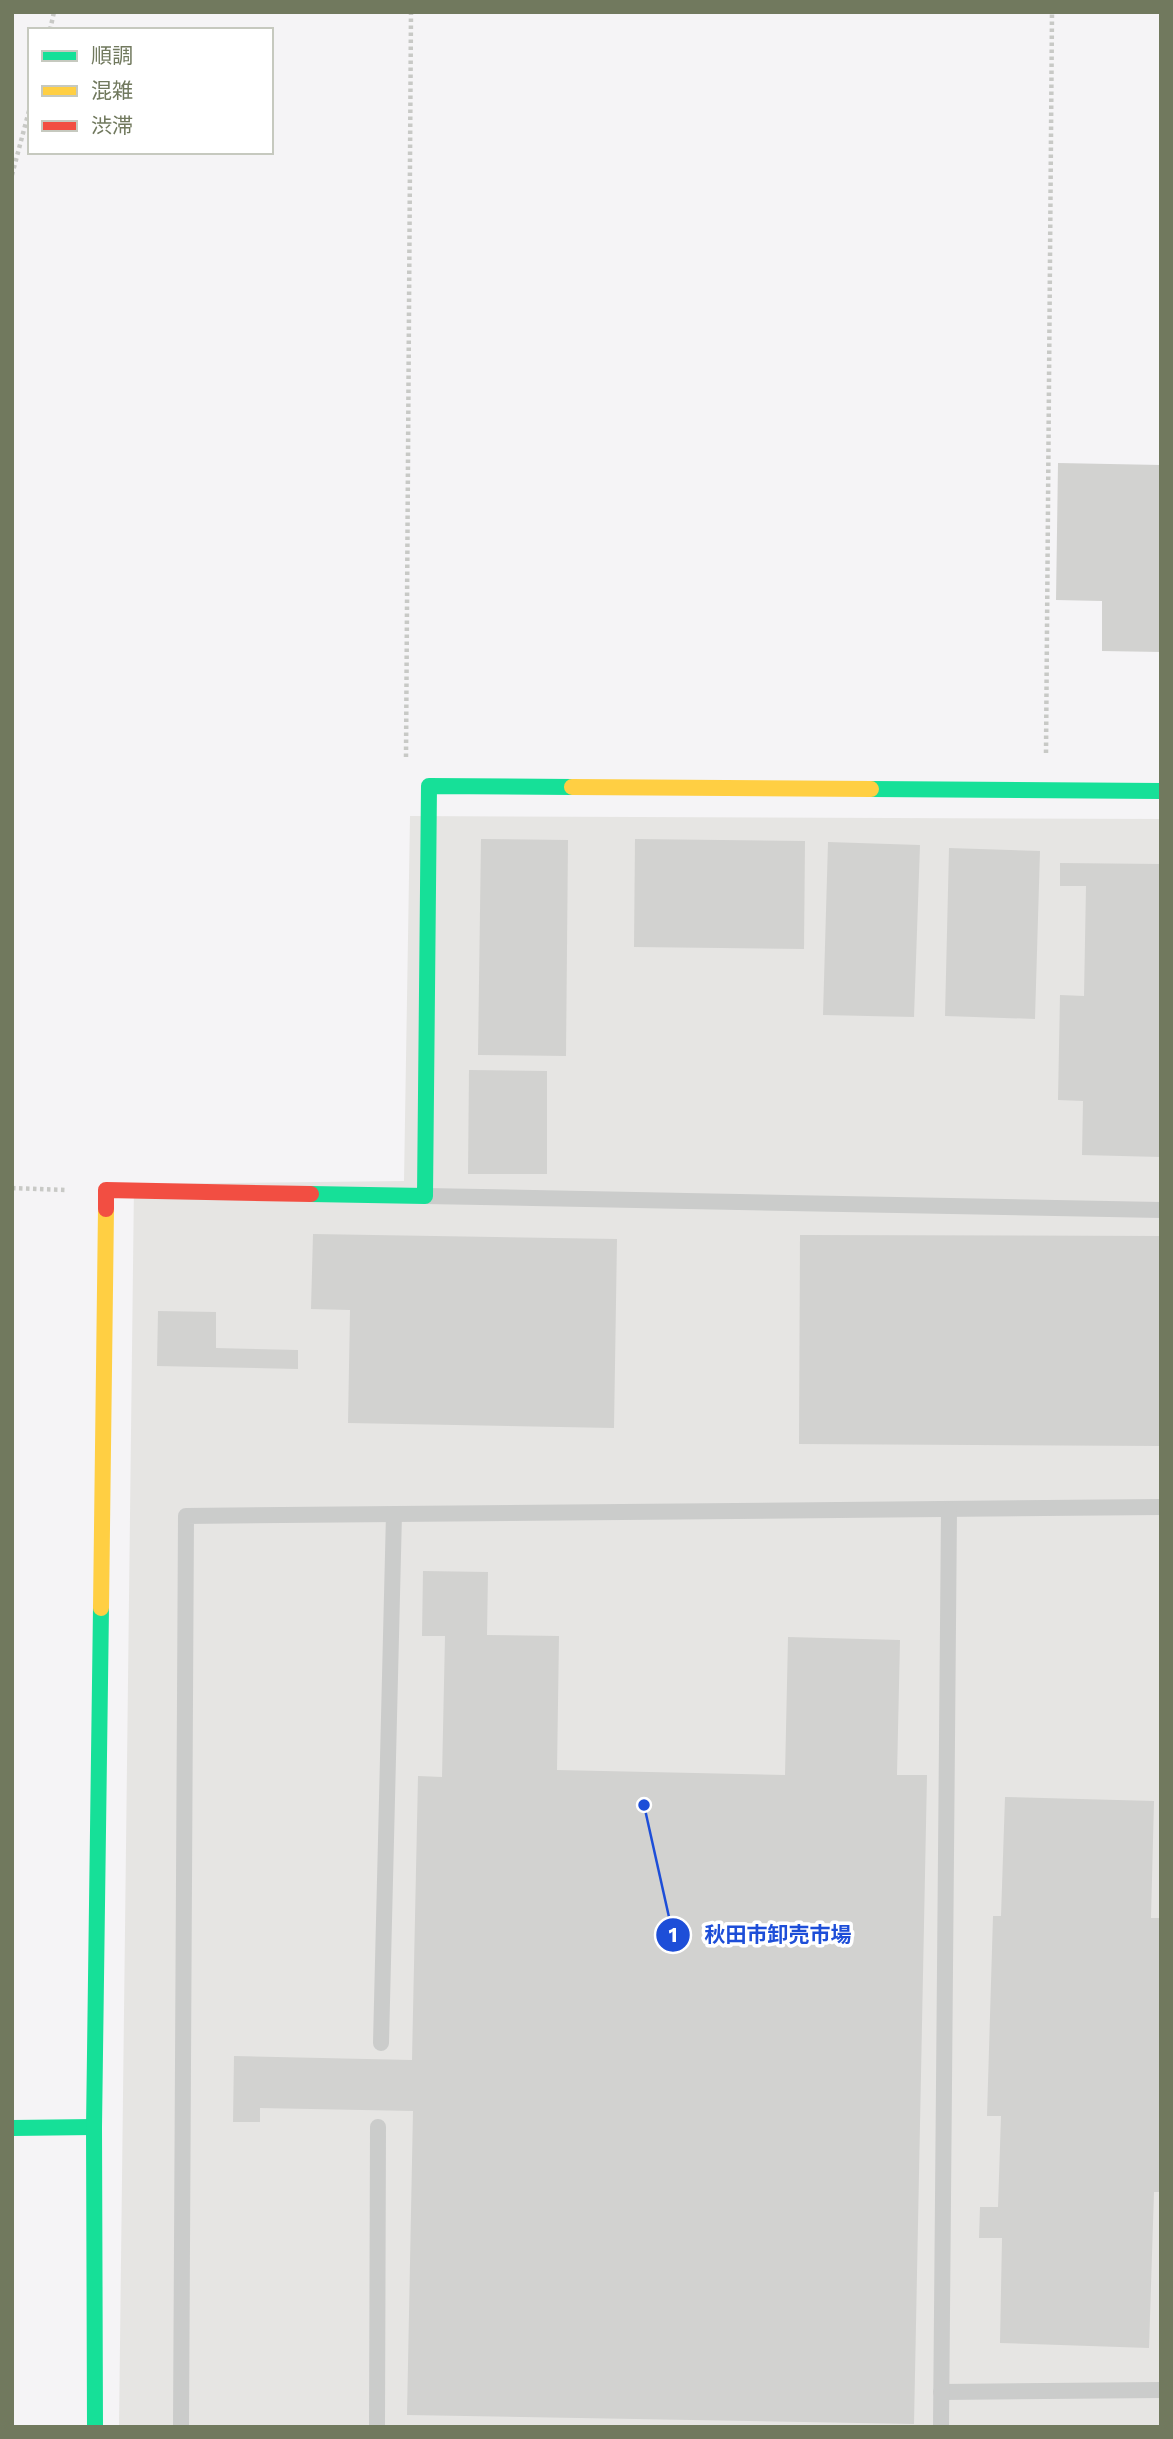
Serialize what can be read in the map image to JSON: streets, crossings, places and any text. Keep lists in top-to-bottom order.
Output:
{
  "places": ["秋田市卸売市場"],
  "legend": ["順調", "混雑", "渋滞"]
}
